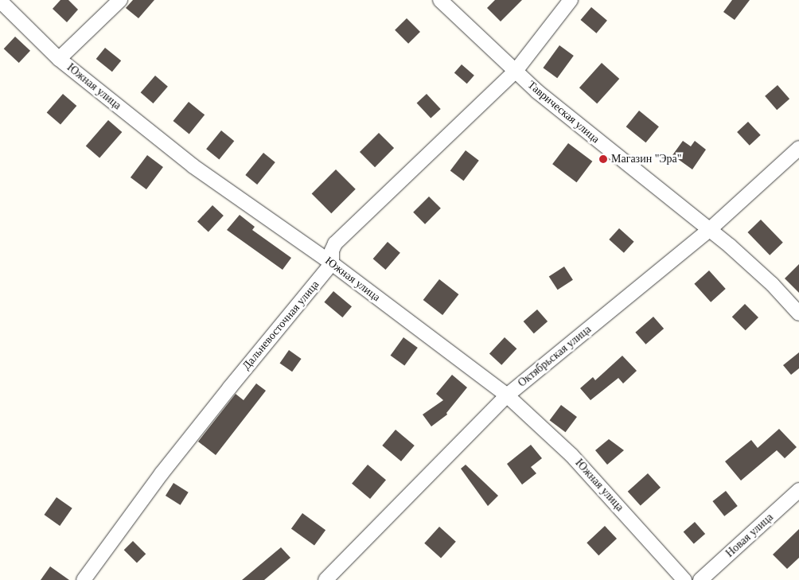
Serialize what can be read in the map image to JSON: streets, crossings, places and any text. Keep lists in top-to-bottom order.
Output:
{
  "streets": {
    "street": [
      "Южная улица",
      "Таврическая улица",
      "Дальневосточная улица",
      "Октябрьская улица",
      "Новая улица"
    ]
  },
  "crossings": [
    ["Южная улица", "Дальневосточная улица"],
    ["Южная улица", "Октябрьская улица"],
    ["Таврическая улица", "Дальневосточная улица"],
    ["Таврическая улица", "Октябрьская улица"]
  ],
  "places": ["Магазин \"Эра\""]
}
